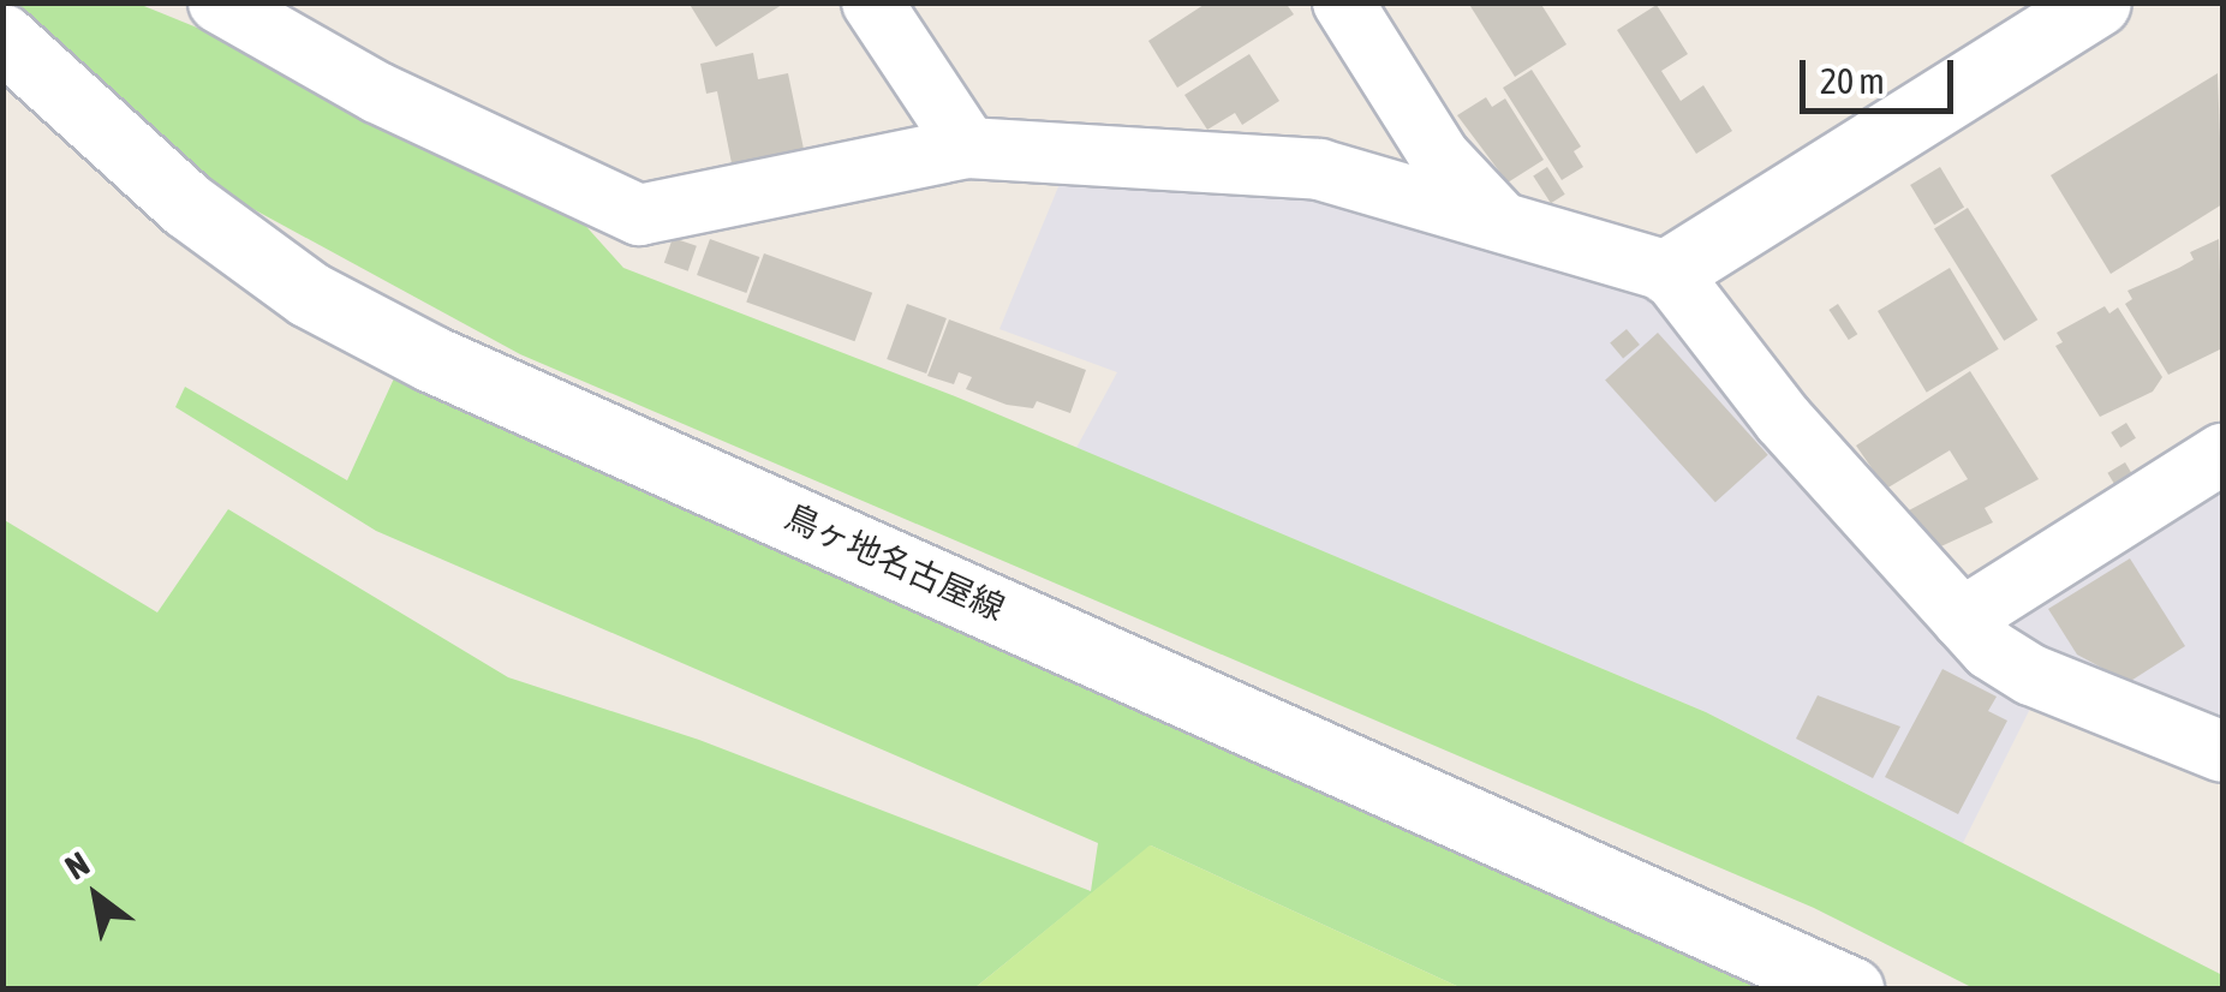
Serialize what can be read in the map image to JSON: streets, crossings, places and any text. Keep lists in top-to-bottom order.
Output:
{
  "streets": {
    "main road": ["鳥ヶ地名古屋線"]
  },
  "scale_bar": "20 m",
  "north": "top left"
}
